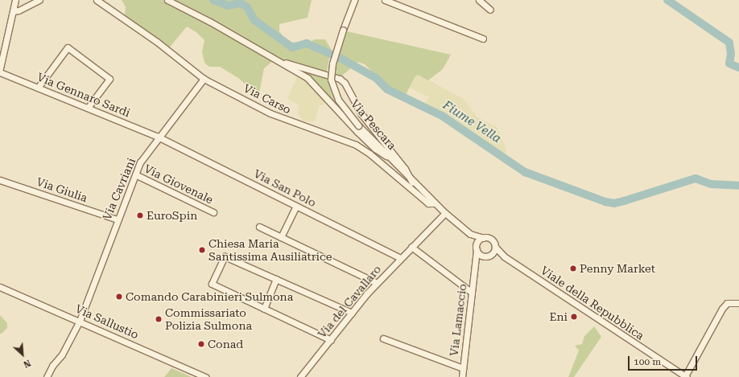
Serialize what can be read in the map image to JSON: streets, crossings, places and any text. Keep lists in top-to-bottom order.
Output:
{
  "streets": {
    "street": [
      "Via Gennaro Sardi",
      "Via Carso",
      "Via Pescara",
      "Via Giovenale",
      "Via San Polo",
      "Via Cavriani",
      "Via Giulia",
      "Via del Cavallaro",
      "Viale della Repubblica",
      "Via Lamaccio",
      "Via Sallustio"
    ]
  },
  "crossings": [
    ["Via Gennaro Sardi", "Via San Polo"],
    ["Via Gennaro Sardi", "Via Cavriani"],
    ["Via Carso", "Via Pescara"],
    ["Via Carso", "Via Cavriani"],
    ["Via Pescara", "Via del Cavallaro"],
    ["Via Pescara", "Viale della Repubblica"],
    ["Via Pescara", "Via Lamaccio"],
    ["Via Giovenale", "Via Cavriani"],
    ["Via San Polo", "Via Cavriani"],
    ["Via San Polo", "Via del Cavallaro"],
    ["Via Cavriani", "Via Giulia"],
    ["Via Cavriani", "Via Sallustio"],
    ["Viale della Repubblica", "Via Lamaccio"]
  ],
  "water": ["Fiume Vella"],
  "places": [
    "EuroSpin",
    "Chiesa Maria Santissima Ausiliatrice",
    "Penny Market",
    "Comando Carabinieri Sulmona",
    "Eni",
    "Commissariato Polizia Sulmona",
    "Conad"
  ],
  "scale_bar": "100 m",
  "north": "bottom right"
}
